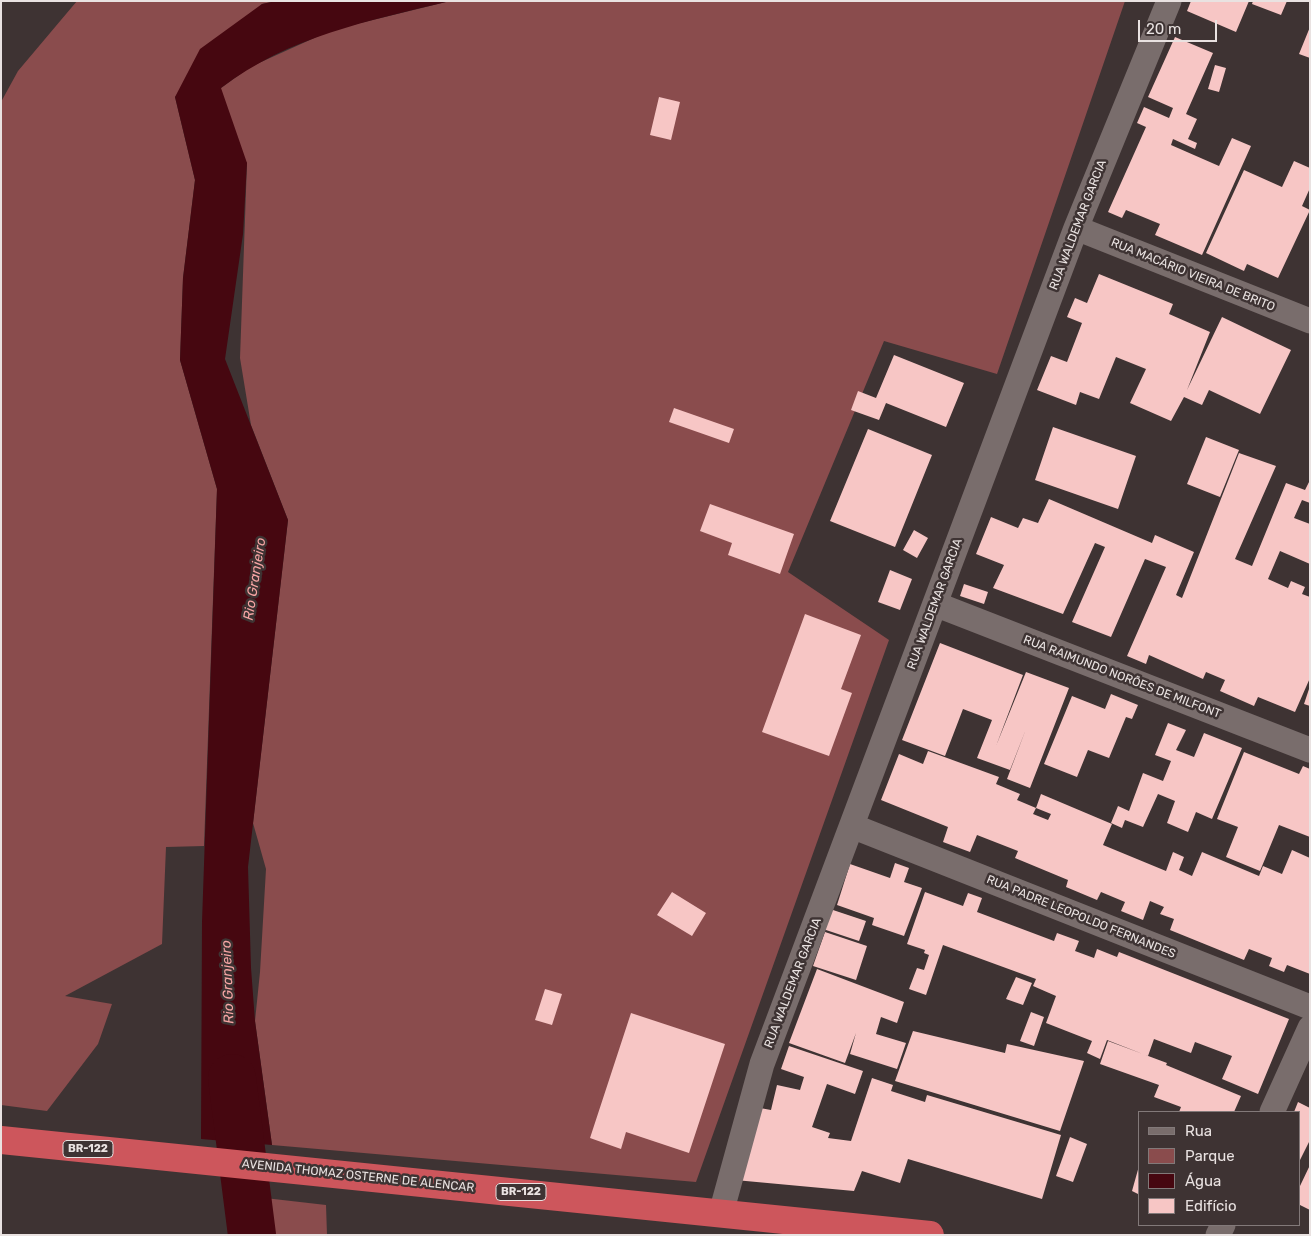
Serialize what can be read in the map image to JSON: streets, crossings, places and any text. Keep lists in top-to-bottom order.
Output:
{
  "streets": {
    "highway": ["BR-122", "AVENIDA THOMAZ OSTERNE DE ALENCAR"],
    "street": [
      "RUA WALDEMAR GARCIA",
      "RUA MACÁRIO VIEIRA DE BRITO",
      "RUA RAIMUNDO NORÕES DE MILFONT",
      "RUA PADRE LEOPOLDO FERNANDES"
    ]
  },
  "crossings": [
    ["RUA WALDEMAR GARCIA", "RUA MACÁRIO VIEIRA DE BRITO"],
    ["RUA WALDEMAR GARCIA", "RUA RAIMUNDO NORÕES DE MILFONT"],
    ["RUA WALDEMAR GARCIA", "RUA PADRE LEOPOLDO FERNANDES"],
    ["RUA WALDEMAR GARCIA", "BR-122"],
    ["RUA WALDEMAR GARCIA", "AVENIDA THOMAZ OSTERNE DE ALENCAR"],
    ["BR-122", "AVENIDA THOMAZ OSTERNE DE ALENCAR"]
  ],
  "water": ["Rio Granjeiro"],
  "legend": [
    "Rua",
    "Parque",
    "Água",
    "Edifício"
  ],
  "scale_bar": "20 m"
}
